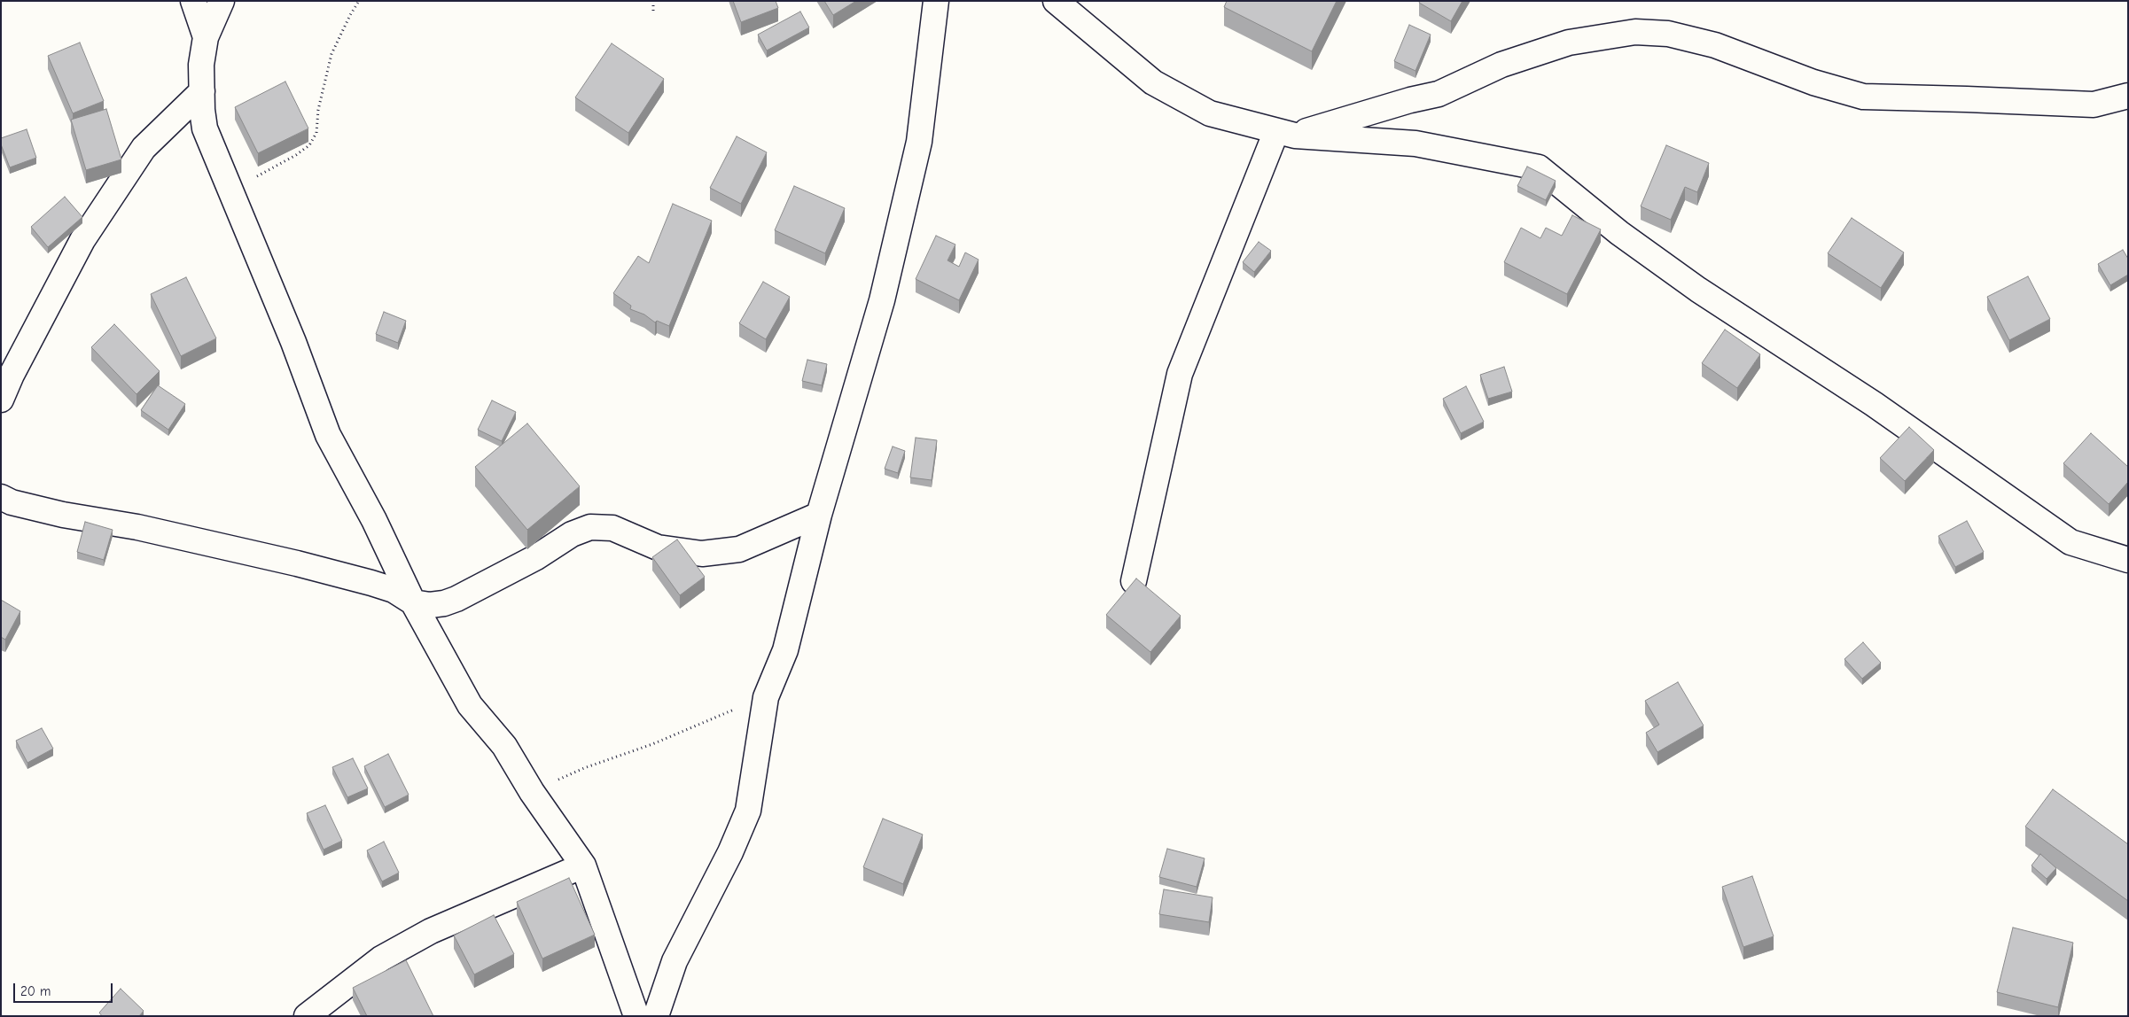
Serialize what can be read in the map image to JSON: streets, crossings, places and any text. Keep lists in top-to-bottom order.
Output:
{
  "scale_bar": "20 m"
}
